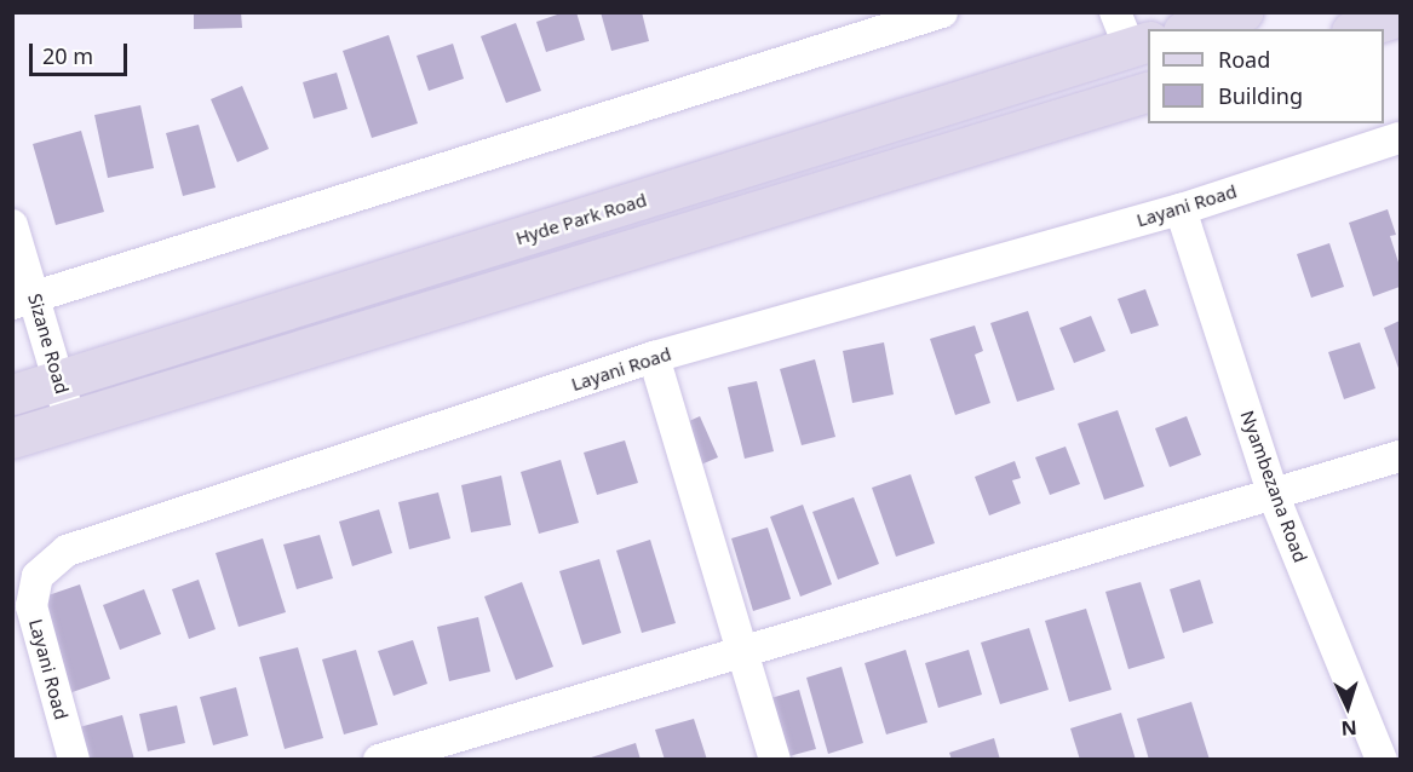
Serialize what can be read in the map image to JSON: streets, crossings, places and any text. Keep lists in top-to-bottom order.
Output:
{
  "streets": {
    "street": [
      "Layani Road",
      "Hyde Park Road",
      "Sizane Road",
      "Nyambezana Road"
    ]
  },
  "crossings": [
    ["Layani Road", "Nyambezana Road"],
    ["Hyde Park Road", "Sizane Road"]
  ],
  "legend": ["Road", "Building"],
  "scale_bar": "20 m",
  "north": "bottom"
}
